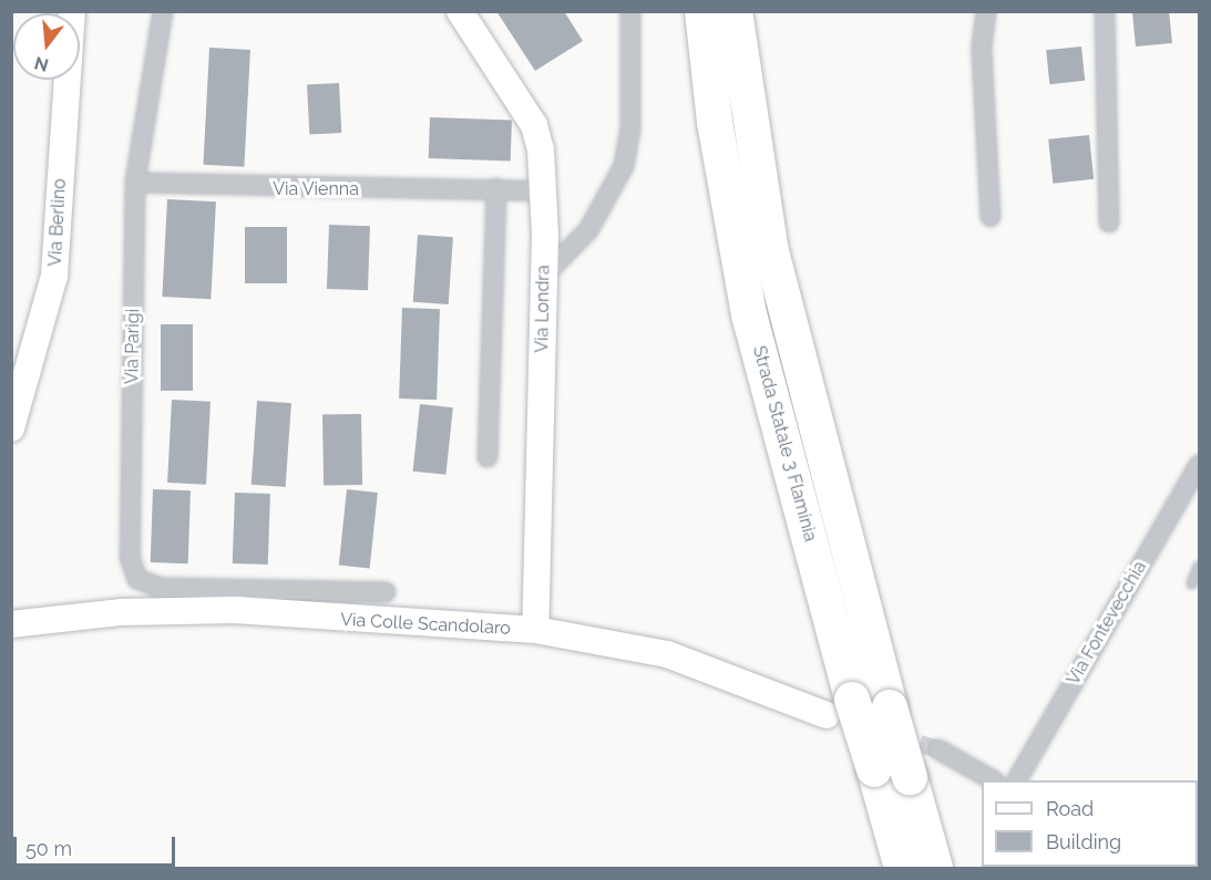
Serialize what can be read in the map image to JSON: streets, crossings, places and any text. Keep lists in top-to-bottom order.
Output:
{
  "streets": {
    "highway": ["Strada Statale 3 Flaminia"],
    "street": [
      "Via Vienna",
      "Via Berlino",
      "Via Londra",
      "Via Parigi",
      "Via Fontevecchia",
      "Via Colle Scandolaro"
    ]
  },
  "crossings": [
    ["Via Vienna", "Via Londra"],
    ["Via Vienna", "Via Parigi"],
    ["Via Londra", "Via Colle Scandolaro"],
    ["Via Parigi", "Via Colle Scandolaro"],
    ["Strada Statale 3 Flaminia", "Via Colle Scandolaro"]
  ],
  "legend": ["Road", "Building"],
  "scale_bar": "50 m",
  "north": "bottom"
}
